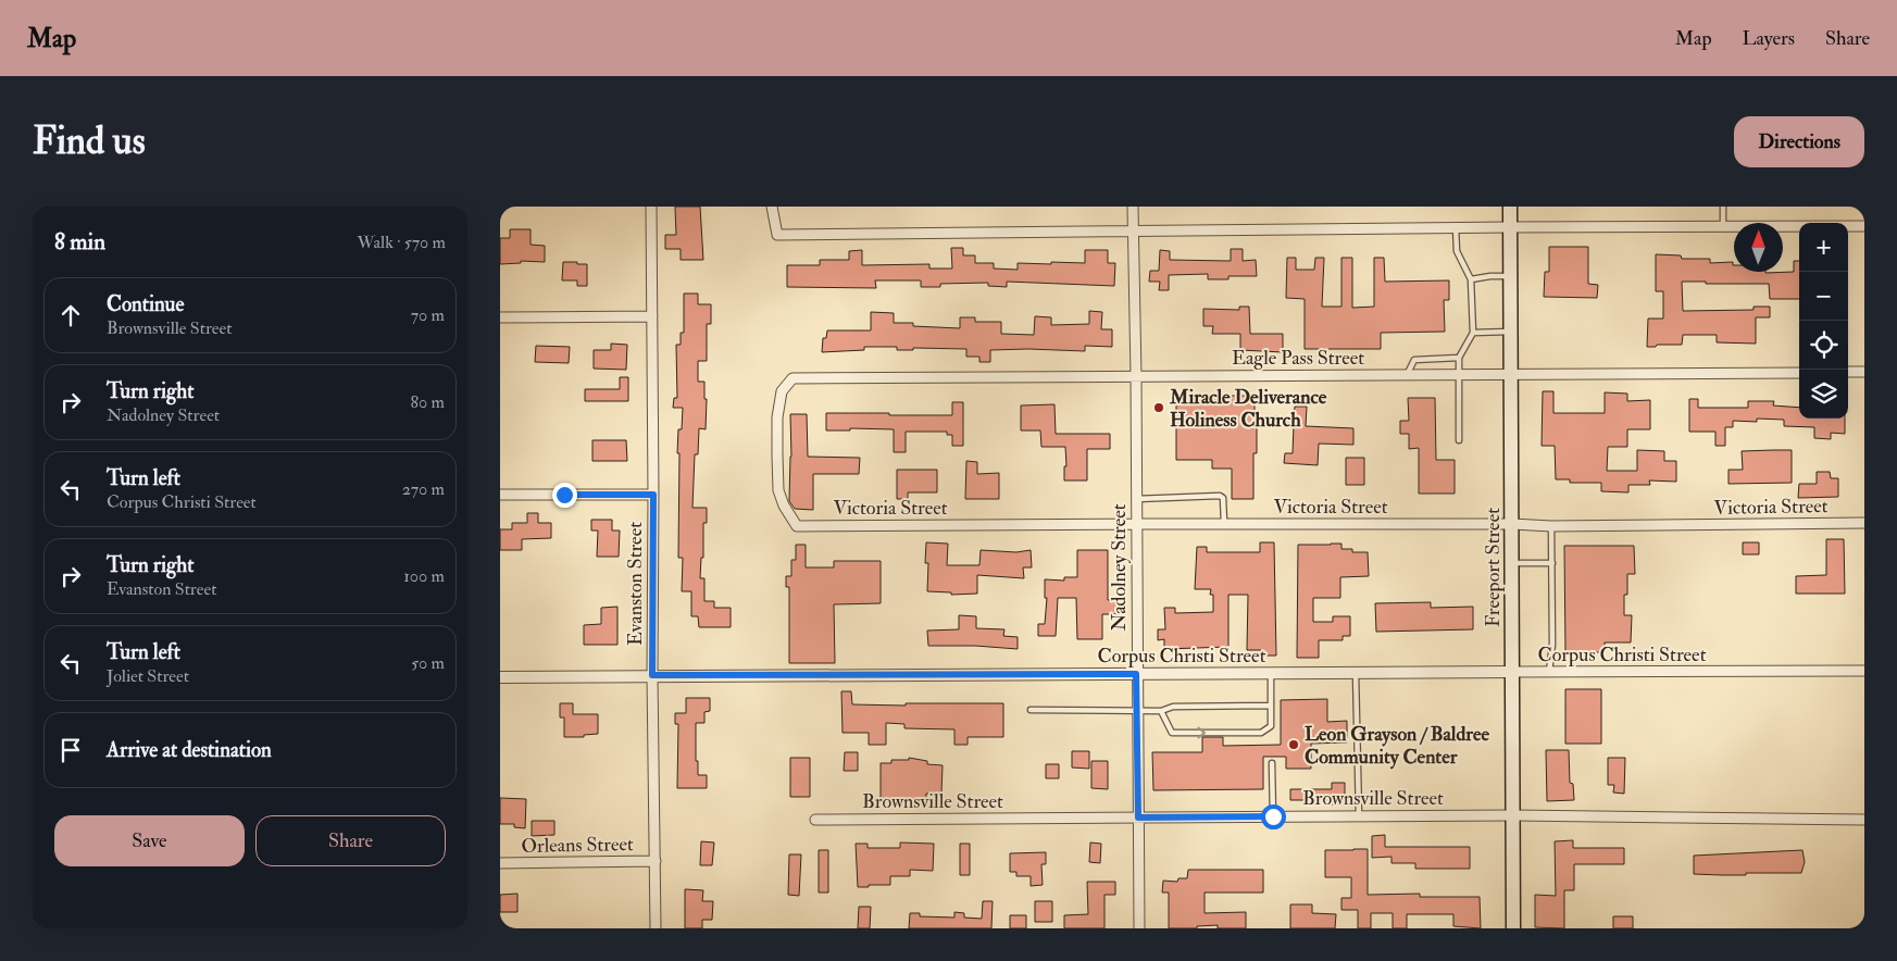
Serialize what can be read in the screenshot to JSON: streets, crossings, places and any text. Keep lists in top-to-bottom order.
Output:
{
  "streets": {
    "main road": ["Freeport Street"],
    "street": [
      "Eagle Pass Street",
      "Victoria Street",
      "Nadolney Street",
      "Evanston Street",
      "Corpus Christi Street",
      "Brownsville Street",
      "Orleans Street"
    ]
  },
  "crossings": [
    ["Eagle Pass Street", "Victoria Street"],
    ["Eagle Pass Street", "Nadolney Street"],
    ["Eagle Pass Street", "Freeport Street"],
    ["Victoria Street", "Nadolney Street"],
    ["Victoria Street", "Freeport Street"],
    ["Nadolney Street", "Corpus Christi Street"],
    ["Nadolney Street", "Brownsville Street"],
    ["Freeport Street", "Corpus Christi Street"],
    ["Freeport Street", "Brownsville Street"],
    ["Evanston Street", "Corpus Christi Street"],
    ["Evanston Street", "Orleans Street"]
  ],
  "places": ["Miracle Deliverance Holiness Church", "Leon Grayson / Baldree Community Center"],
  "north": "top",
  "page": {
    "header": "Map",
    "nav": ["Map", "Layers", "Share"],
    "buttons": [
      "Directions",
      ["Save", "Share"]
    ],
    "title": "Find us",
    "heading": ["8 min", "Walk · 570 m"],
    "map_buttons": ["+", "−"],
    "list": [
      ["Continue", "Brownsville Street", "70 m"],
      ["Turn right", "Nadolney Street", "80 m"],
      ["Turn left", "Corpus Christi Street", "270 m"],
      ["Turn right", "Evanston Street", "100 m"],
      ["Turn left", "Joliet Street", "50 m"],
      "Arrive at destination"
    ]
  }
}
